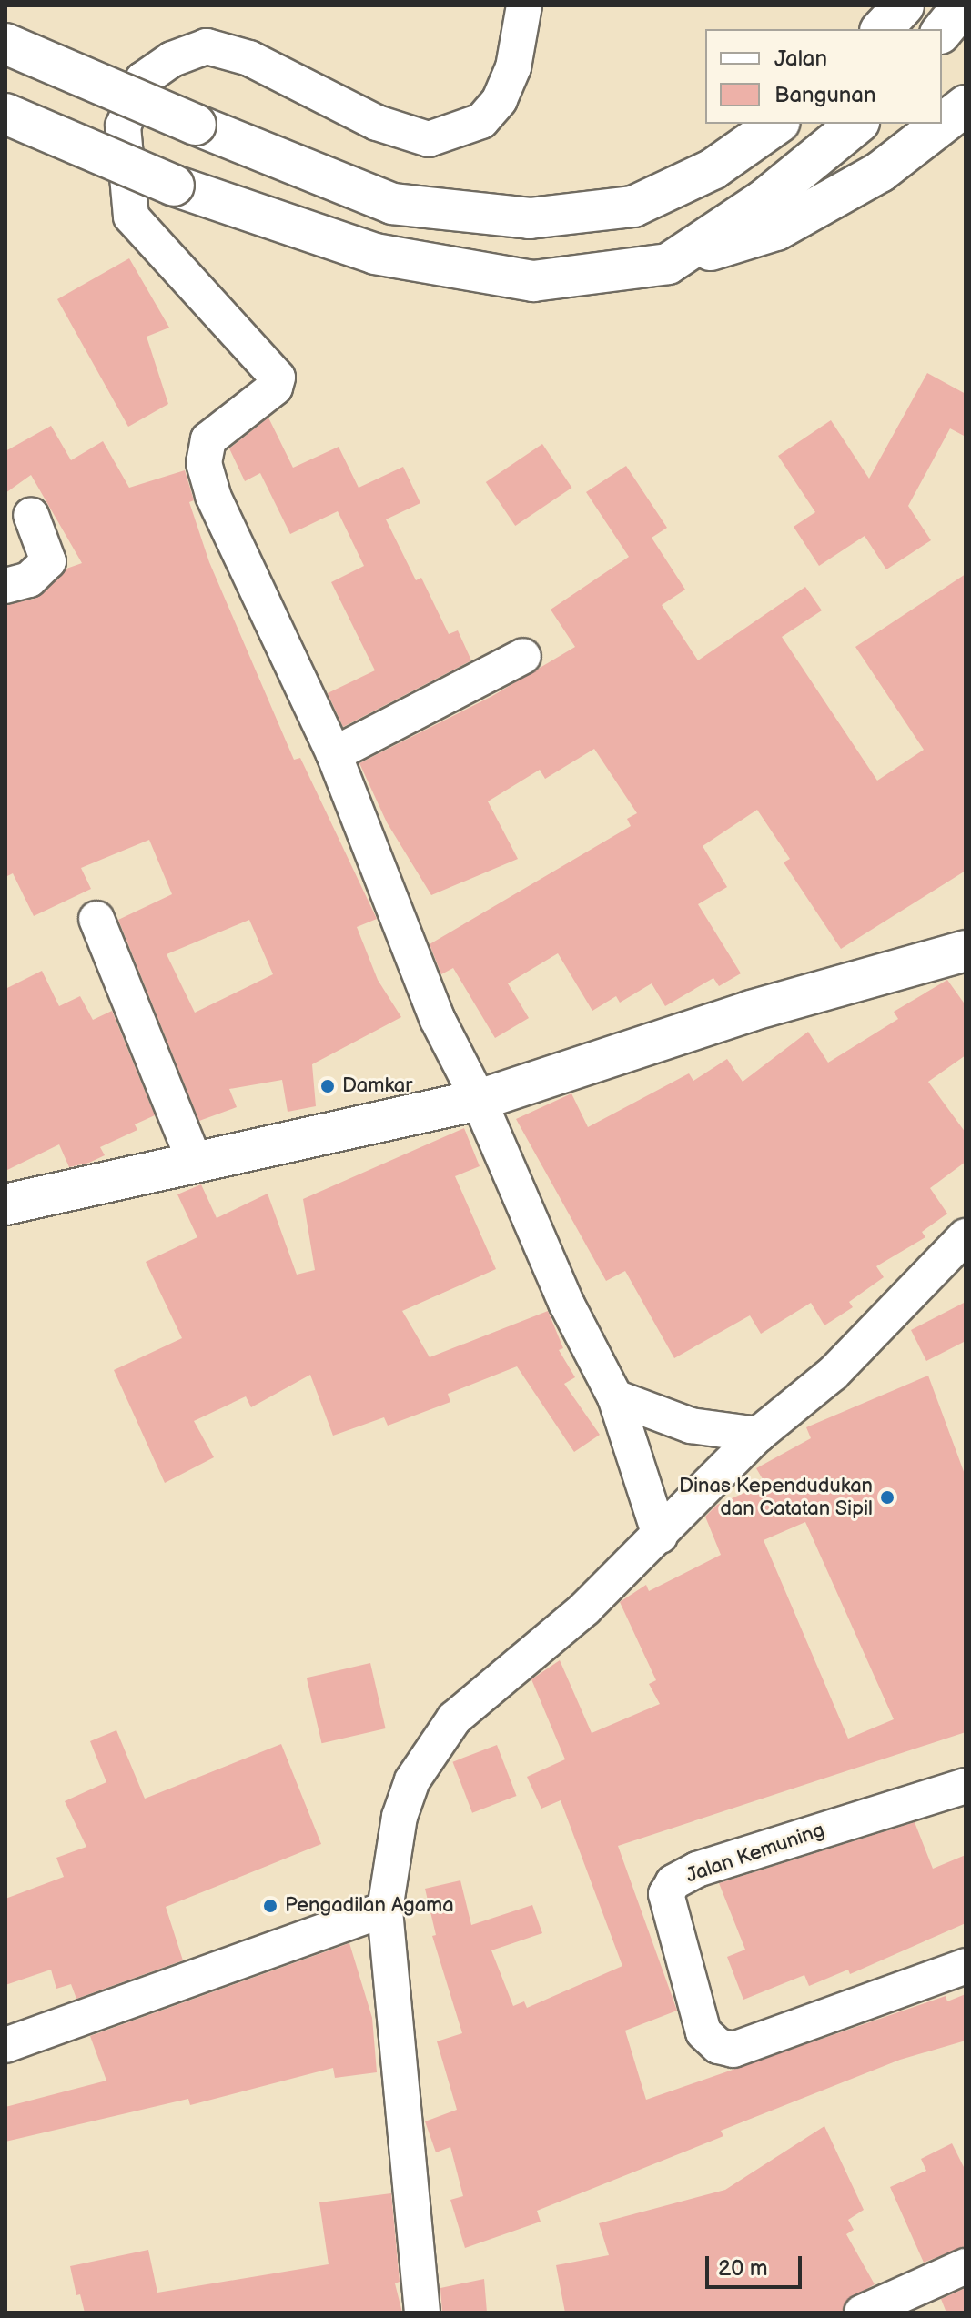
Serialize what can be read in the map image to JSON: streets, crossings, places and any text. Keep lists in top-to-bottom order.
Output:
{
  "streets": {
    "street": ["Jalan Kemuning"]
  },
  "places": ["Damkar", "Dinas Kependudukan dan Catatan Sipil", "Pengadilan Agama"],
  "legend": ["Jalan", "Bangunan"],
  "scale_bar": "20 m"
}
